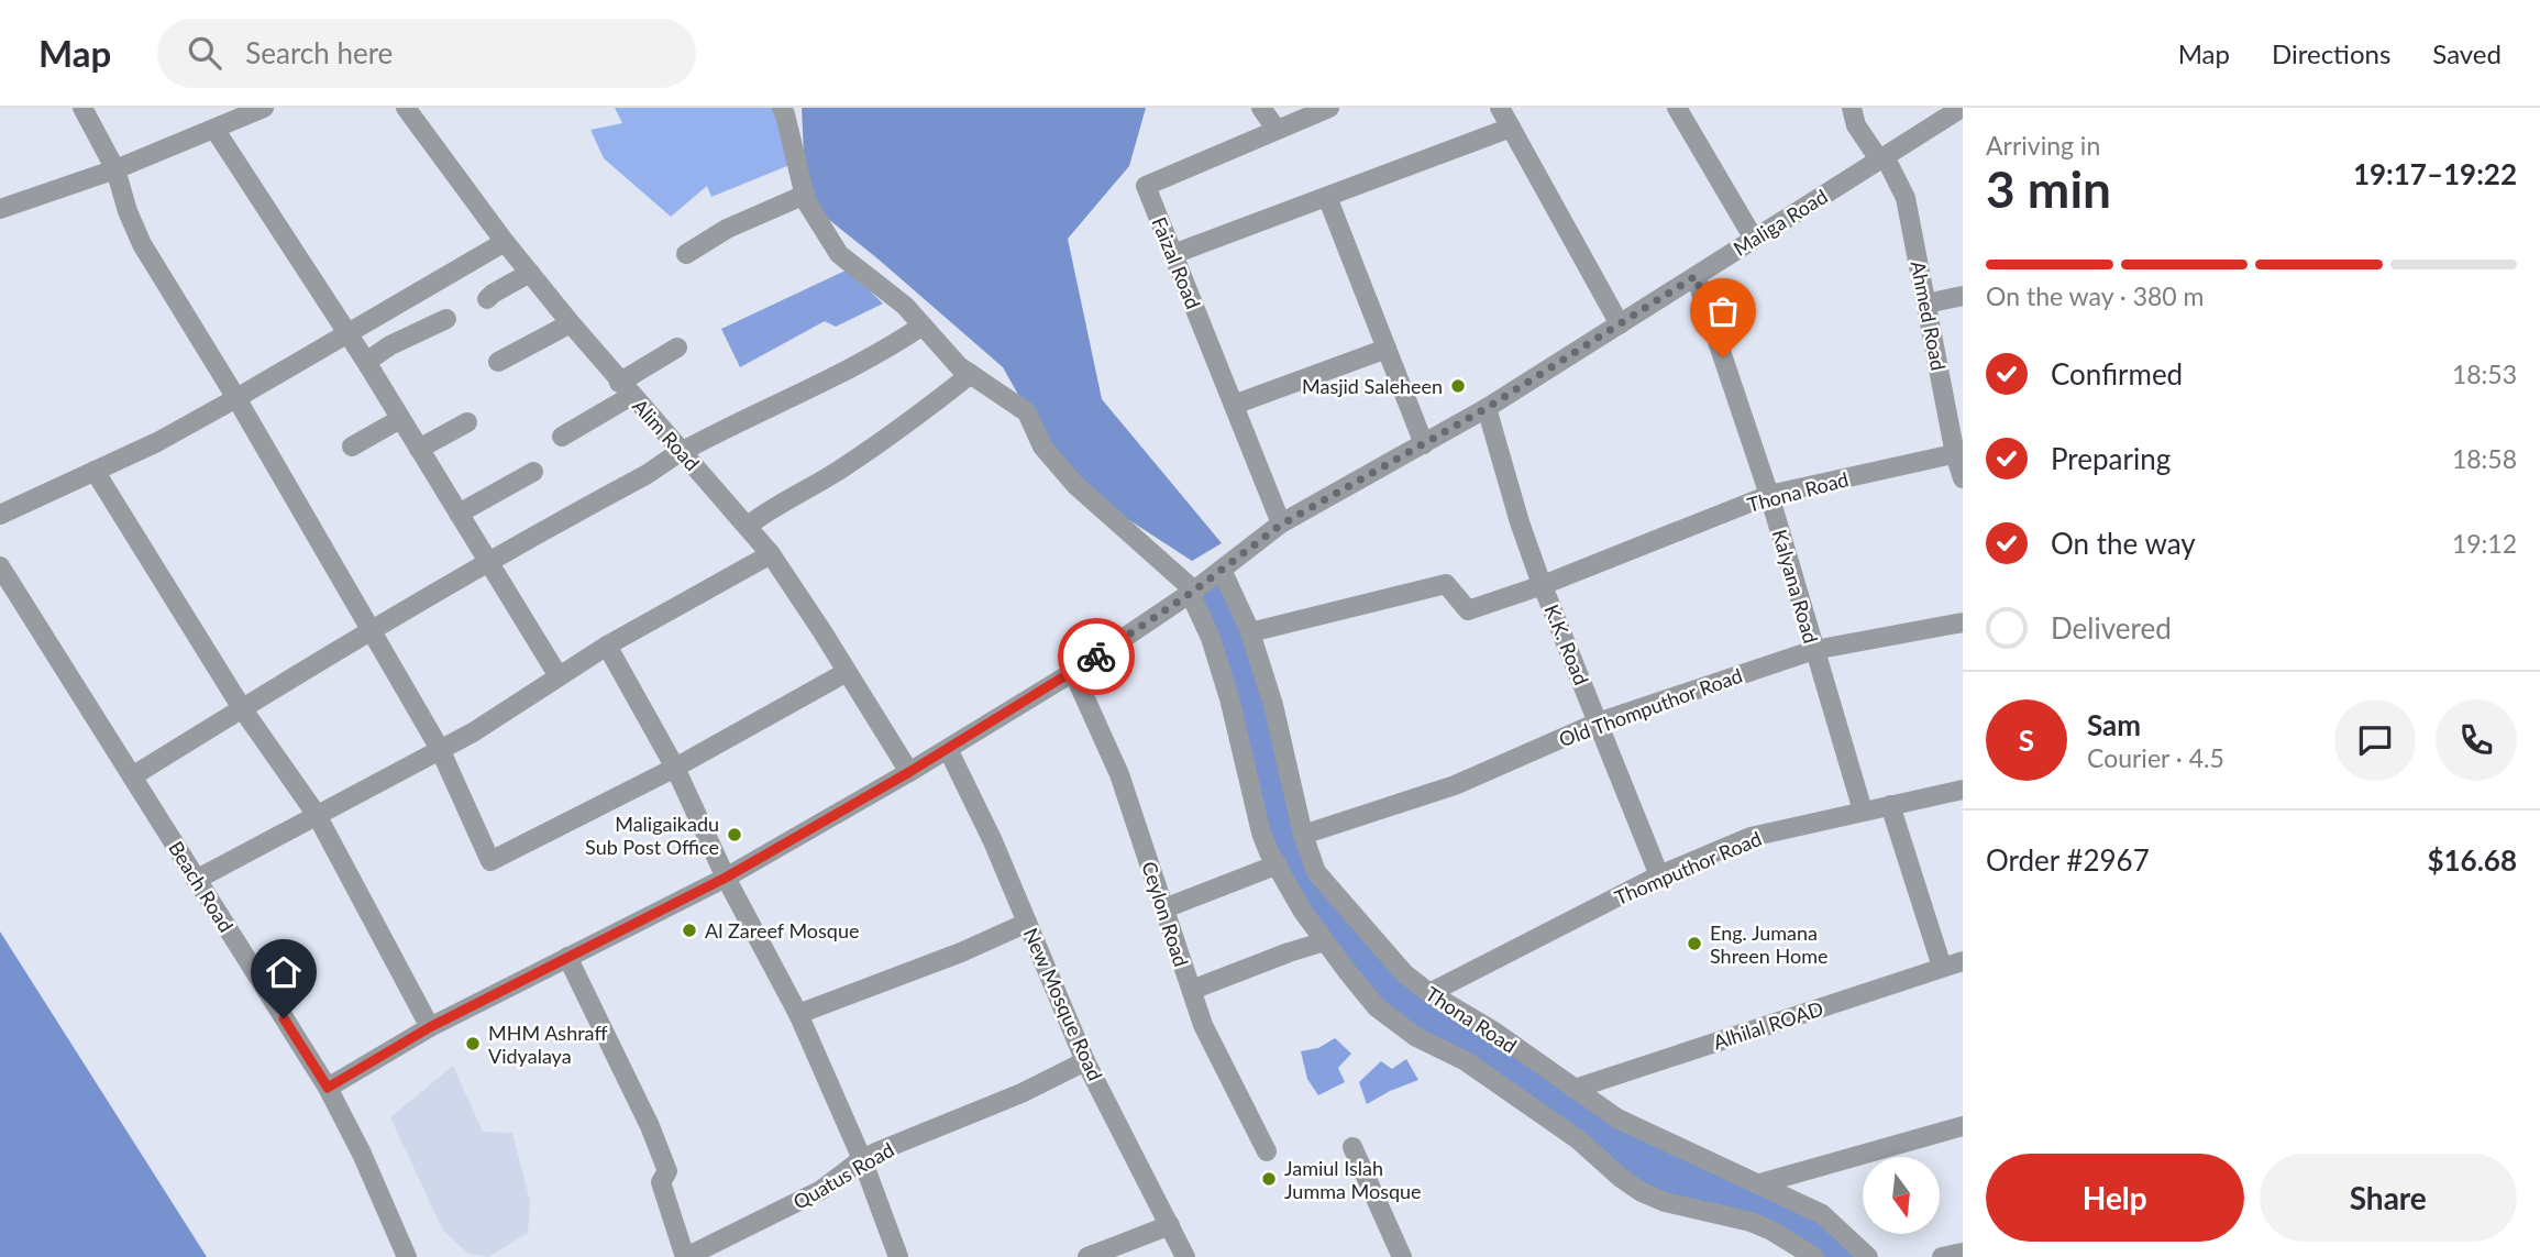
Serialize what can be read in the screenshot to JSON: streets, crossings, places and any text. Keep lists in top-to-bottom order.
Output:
{
  "streets": {
    "street": [
      "Maliga Road",
      "Faizal Road",
      "Ahmed Road",
      "Alim Road",
      "Thona Road",
      "Kalyana Road",
      "K.K. Road",
      "Old Thomputhor Road",
      "Thomputhor Road",
      "Beach Road",
      "Ceylon Road",
      "New Mosque Road",
      "Alhilal ROAD",
      "Quatus Road"
    ]
  },
  "crossings": [
    ["Maliga Road", "Faizal Road"],
    ["Maliga Road", "Ahmed Road"],
    ["Maliga Road", "Alim Road"],
    ["Maliga Road", "Thona Road"],
    ["Maliga Road", "Kalyana Road"],
    ["Maliga Road", "K.K. Road"],
    ["Maliga Road", "Beach Road"],
    ["Maliga Road", "Ceylon Road"],
    ["Maliga Road", "New Mosque Road"],
    ["Ahmed Road", "Thona Road"],
    ["Thona Road", "Kalyana Road"],
    ["Thona Road", "K.K. Road"],
    ["Thona Road", "Old Thomputhor Road"],
    ["Thona Road", "Thomputhor Road"],
    ["Thona Road", "Alhilal ROAD"],
    ["Kalyana Road", "Old Thomputhor Road"],
    ["Kalyana Road", "Thomputhor Road"],
    ["K.K. Road", "Old Thomputhor Road"],
    ["K.K. Road", "Thomputhor Road"],
    ["New Mosque Road", "Quatus Road"]
  ],
  "places": [
    "Masjid Saleheen",
    "Maligaikadu Sub Post Office",
    "Al Zareef Mosque",
    "Eng. Jumana Shreen Home",
    "MHM Ashraff Vidyalaya",
    "Jamiul Islah Jumma Mosque"
  ],
  "north": "bottom",
  "page": {
    "header": "Map",
    "search": "Search here",
    "nav": ["Map", "Directions", "Saved"],
    "heading": ["3 min", "Arriving in", "19:17–19:22"],
    "panel": [
      "Sam",
      "Courier · 4.5",
      "Order #2967",
      "$16.68"
    ],
    "bar": "On the way · 380 m",
    "list": [
      ["Confirmed", "18:53"],
      ["Preparing", "18:58"],
      ["On the way", "19:12"],
      "Delivered"
    ],
    "round": "S",
    "buttons": ["Help", "Share"]
  }
}
